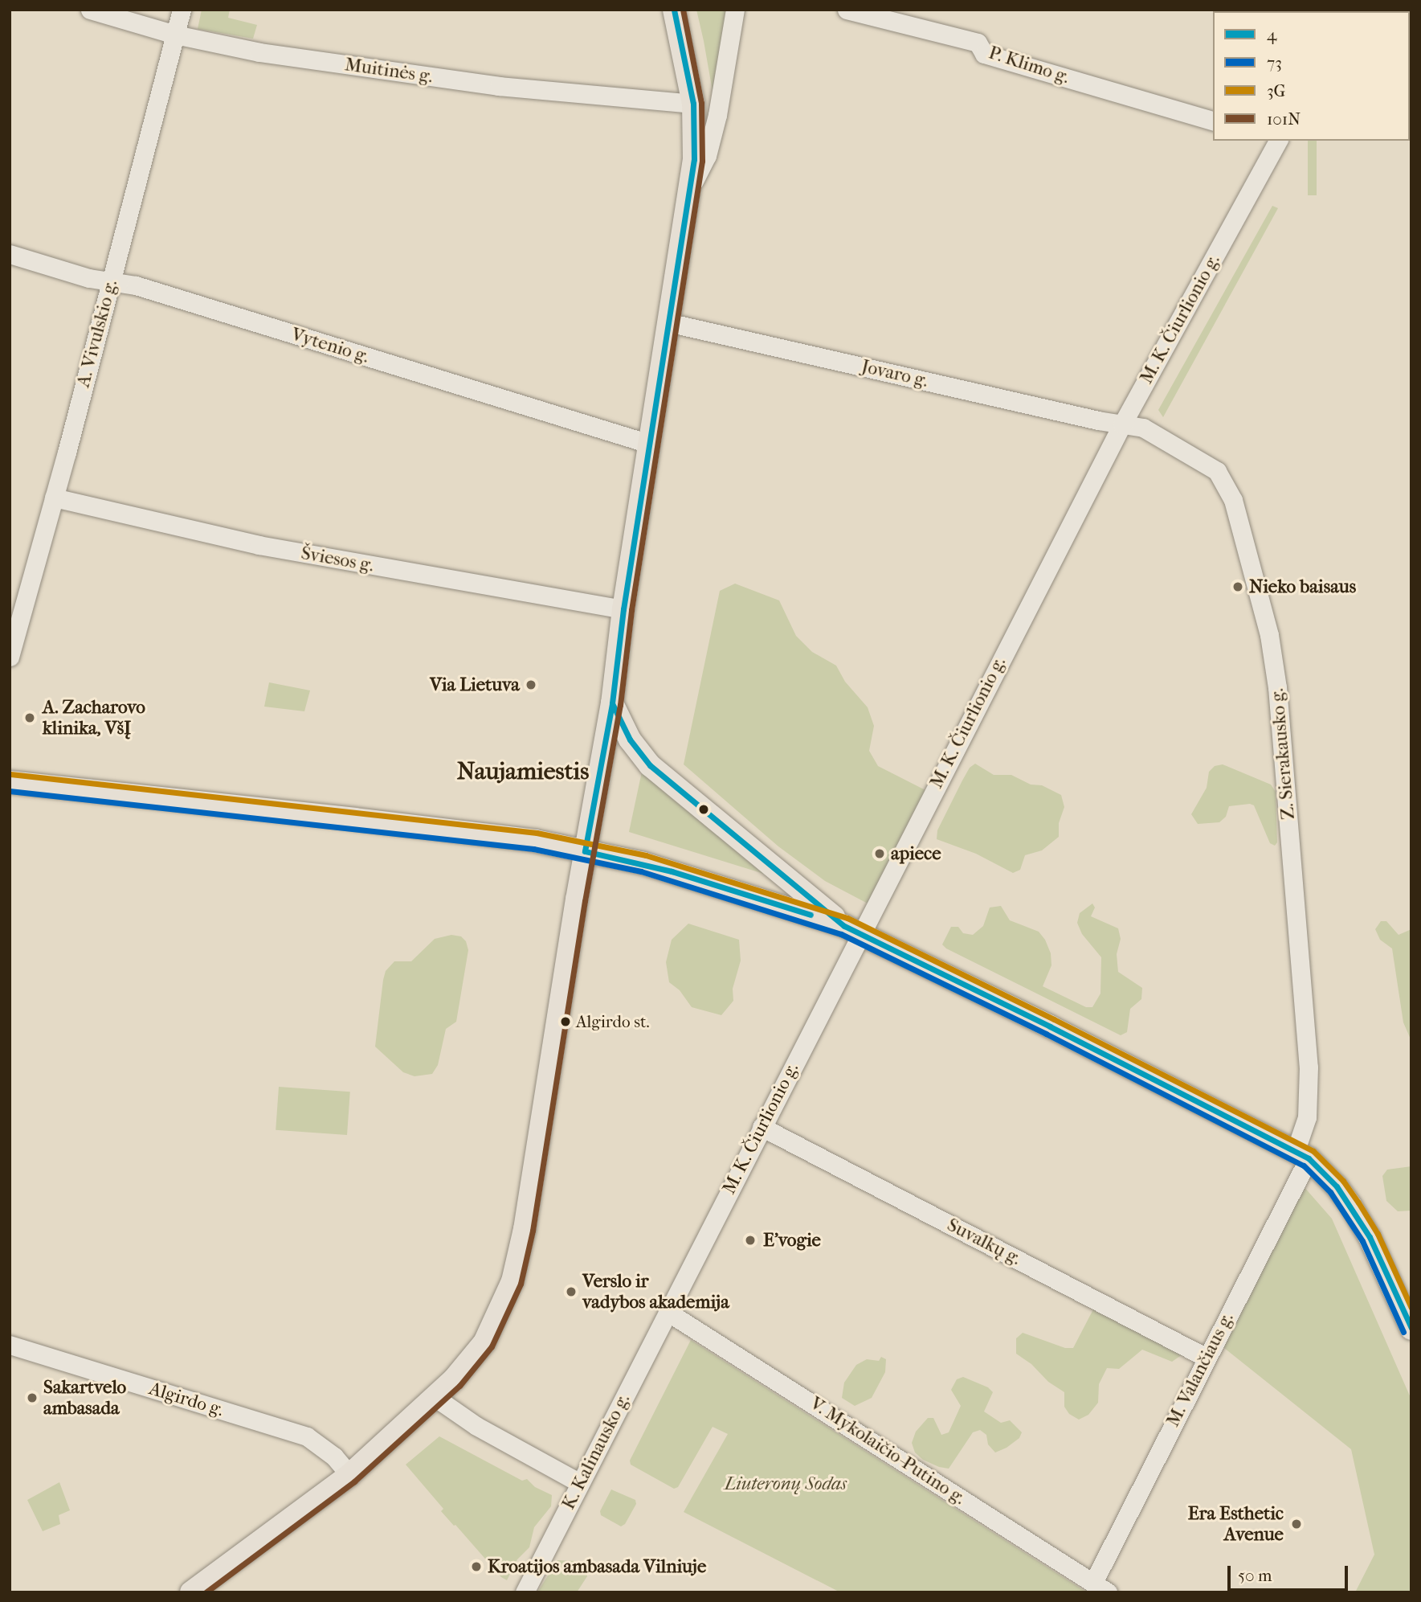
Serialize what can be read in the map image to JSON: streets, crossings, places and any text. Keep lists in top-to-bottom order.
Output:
{
  "streets": {
    "street": [
      "P. Klimo g.",
      "Muitinės g.",
      "M. K. Čiurlionio g.",
      "A. Vivulskio g.",
      "Vytenio g.",
      "Jovaro g.",
      "Šviesos g.",
      "Z. Sierakausko g.",
      "Suvalkų g.",
      "M. Valančiaus g.",
      "Algirdo g.",
      "V. Mykolaičio-Putino g.",
      "K. Kalinausko g."
    ]
  },
  "crossings": [
    ["Muitinės g.", "A. Vivulskio g."],
    ["M. K. Čiurlionio g.", "Jovaro g."],
    ["M. K. Čiurlionio g.", "Z. Sierakausko g."],
    ["M. K. Čiurlionio g.", "Suvalkų g."],
    ["M. K. Čiurlionio g.", "V. Mykolaičio-Putino g."],
    ["M. K. Čiurlionio g.", "K. Kalinausko g."],
    ["A. Vivulskio g.", "Vytenio g."],
    ["A. Vivulskio g.", "Šviesos g."],
    ["Jovaro g.", "Z. Sierakausko g."],
    ["Z. Sierakausko g.", "M. Valančiaus g."],
    ["Suvalkų g.", "M. Valančiaus g."],
    ["M. Valančiaus g.", "V. Mykolaičio-Putino g."],
    ["V. Mykolaičio-Putino g.", "K. Kalinausko g."]
  ],
  "districts": ["Naujamiestis"],
  "parks": ["Liuteronų Sodas"],
  "places": [
    "Nieko baisaus",
    "Via Lietuva",
    "A. Zacharovo klinika, VšĮ",
    "apiece",
    "Algirdo st.",
    "E’vogie",
    "Verslo ir vadybos akademija",
    "Sakartvelo ambasada",
    "Era Esthetic Avenue",
    "Kroatijos ambasada Vilniuje"
  ],
  "lines": [
    "transit line 4",
    "transit line 101N",
    "transit line 3G",
    "transit line 73"
  ],
  "legend": [
    "4",
    "73",
    "3G",
    "101N"
  ],
  "scale_bar": "50 m"
}
